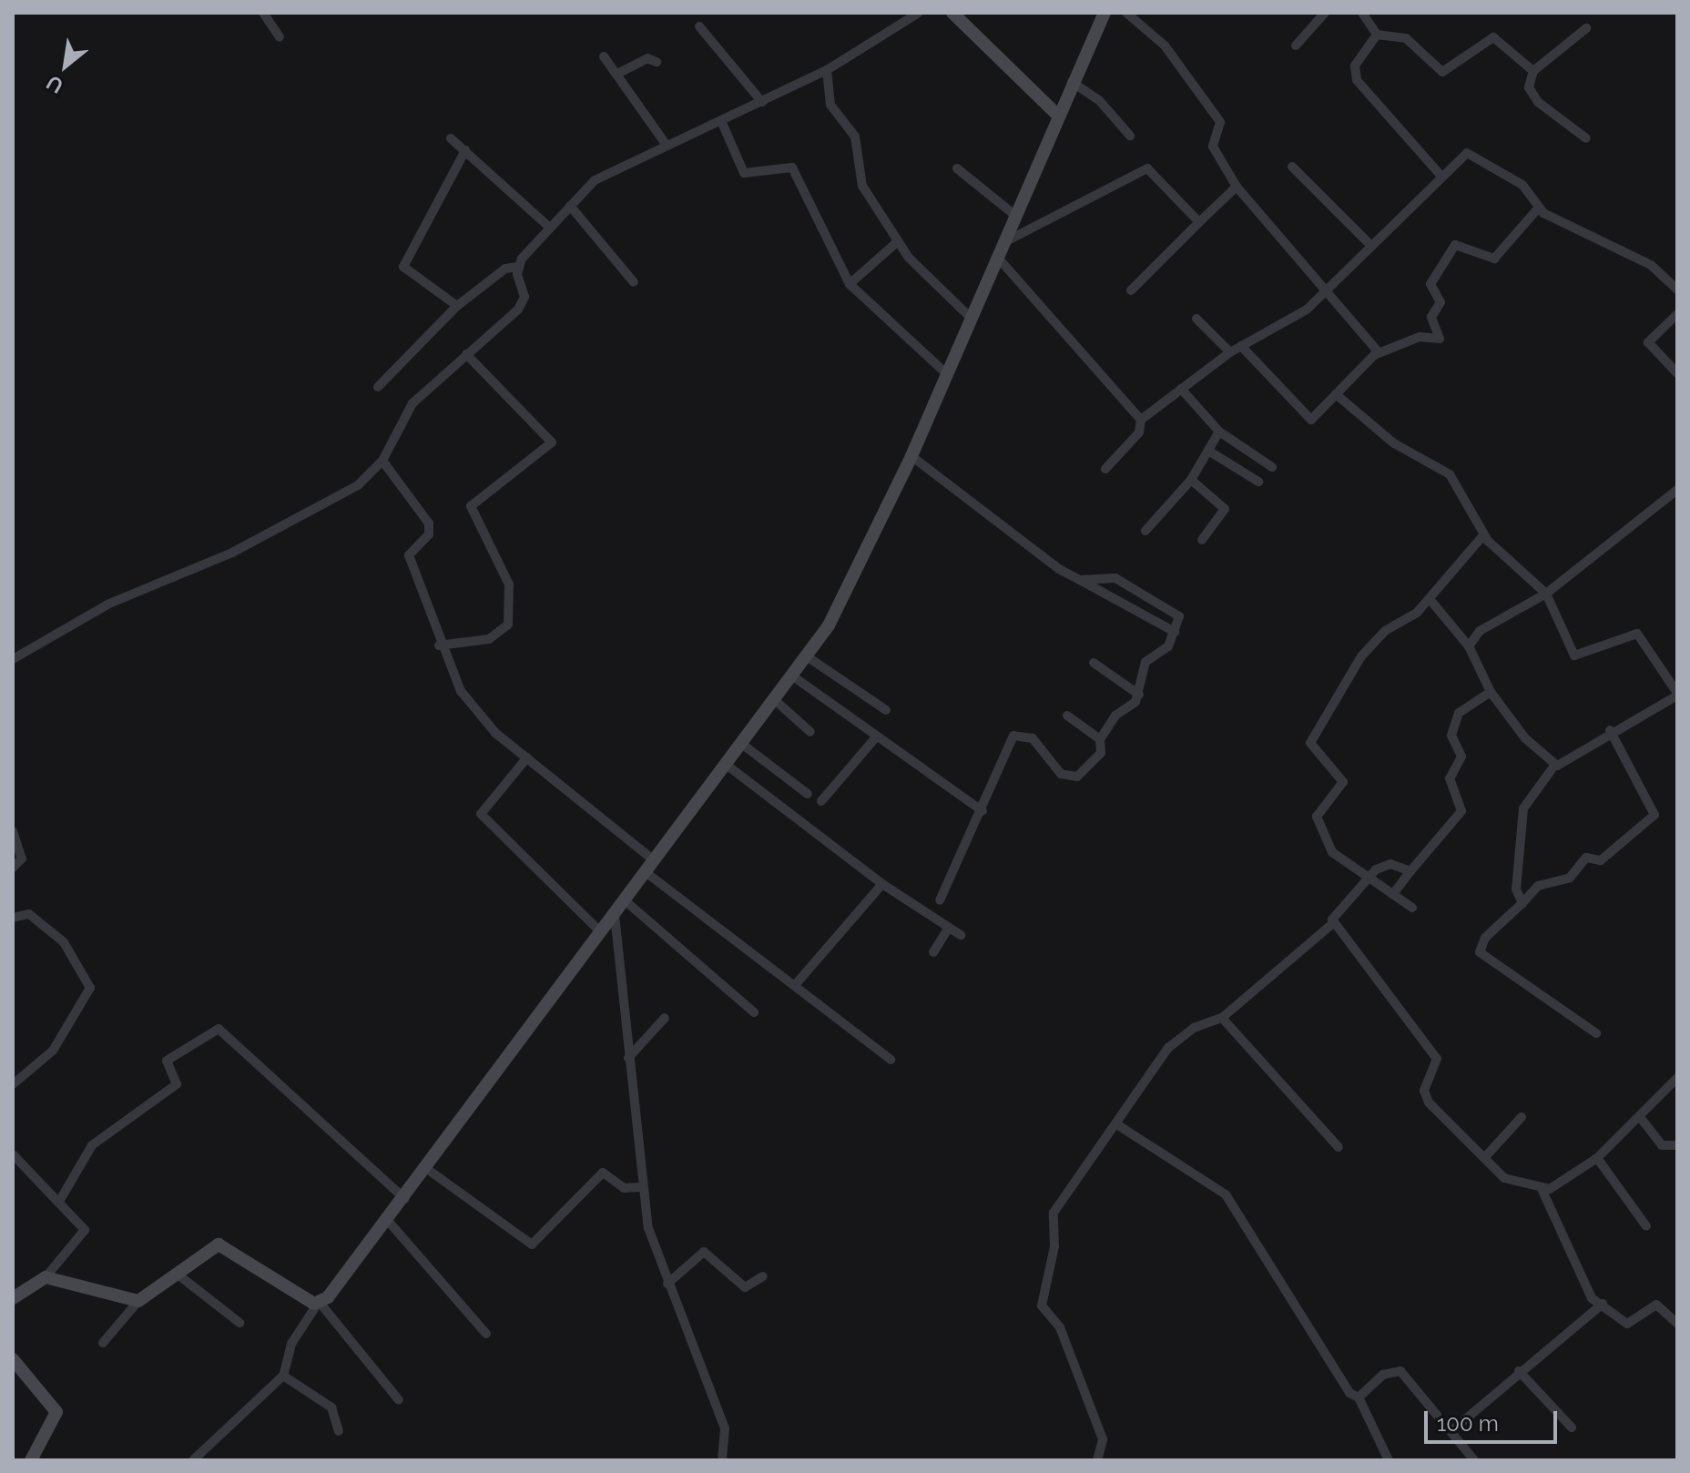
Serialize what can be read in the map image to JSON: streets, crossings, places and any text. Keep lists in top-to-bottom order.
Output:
{
  "scale_bar": "100 m",
  "north": "bottom left"
}
